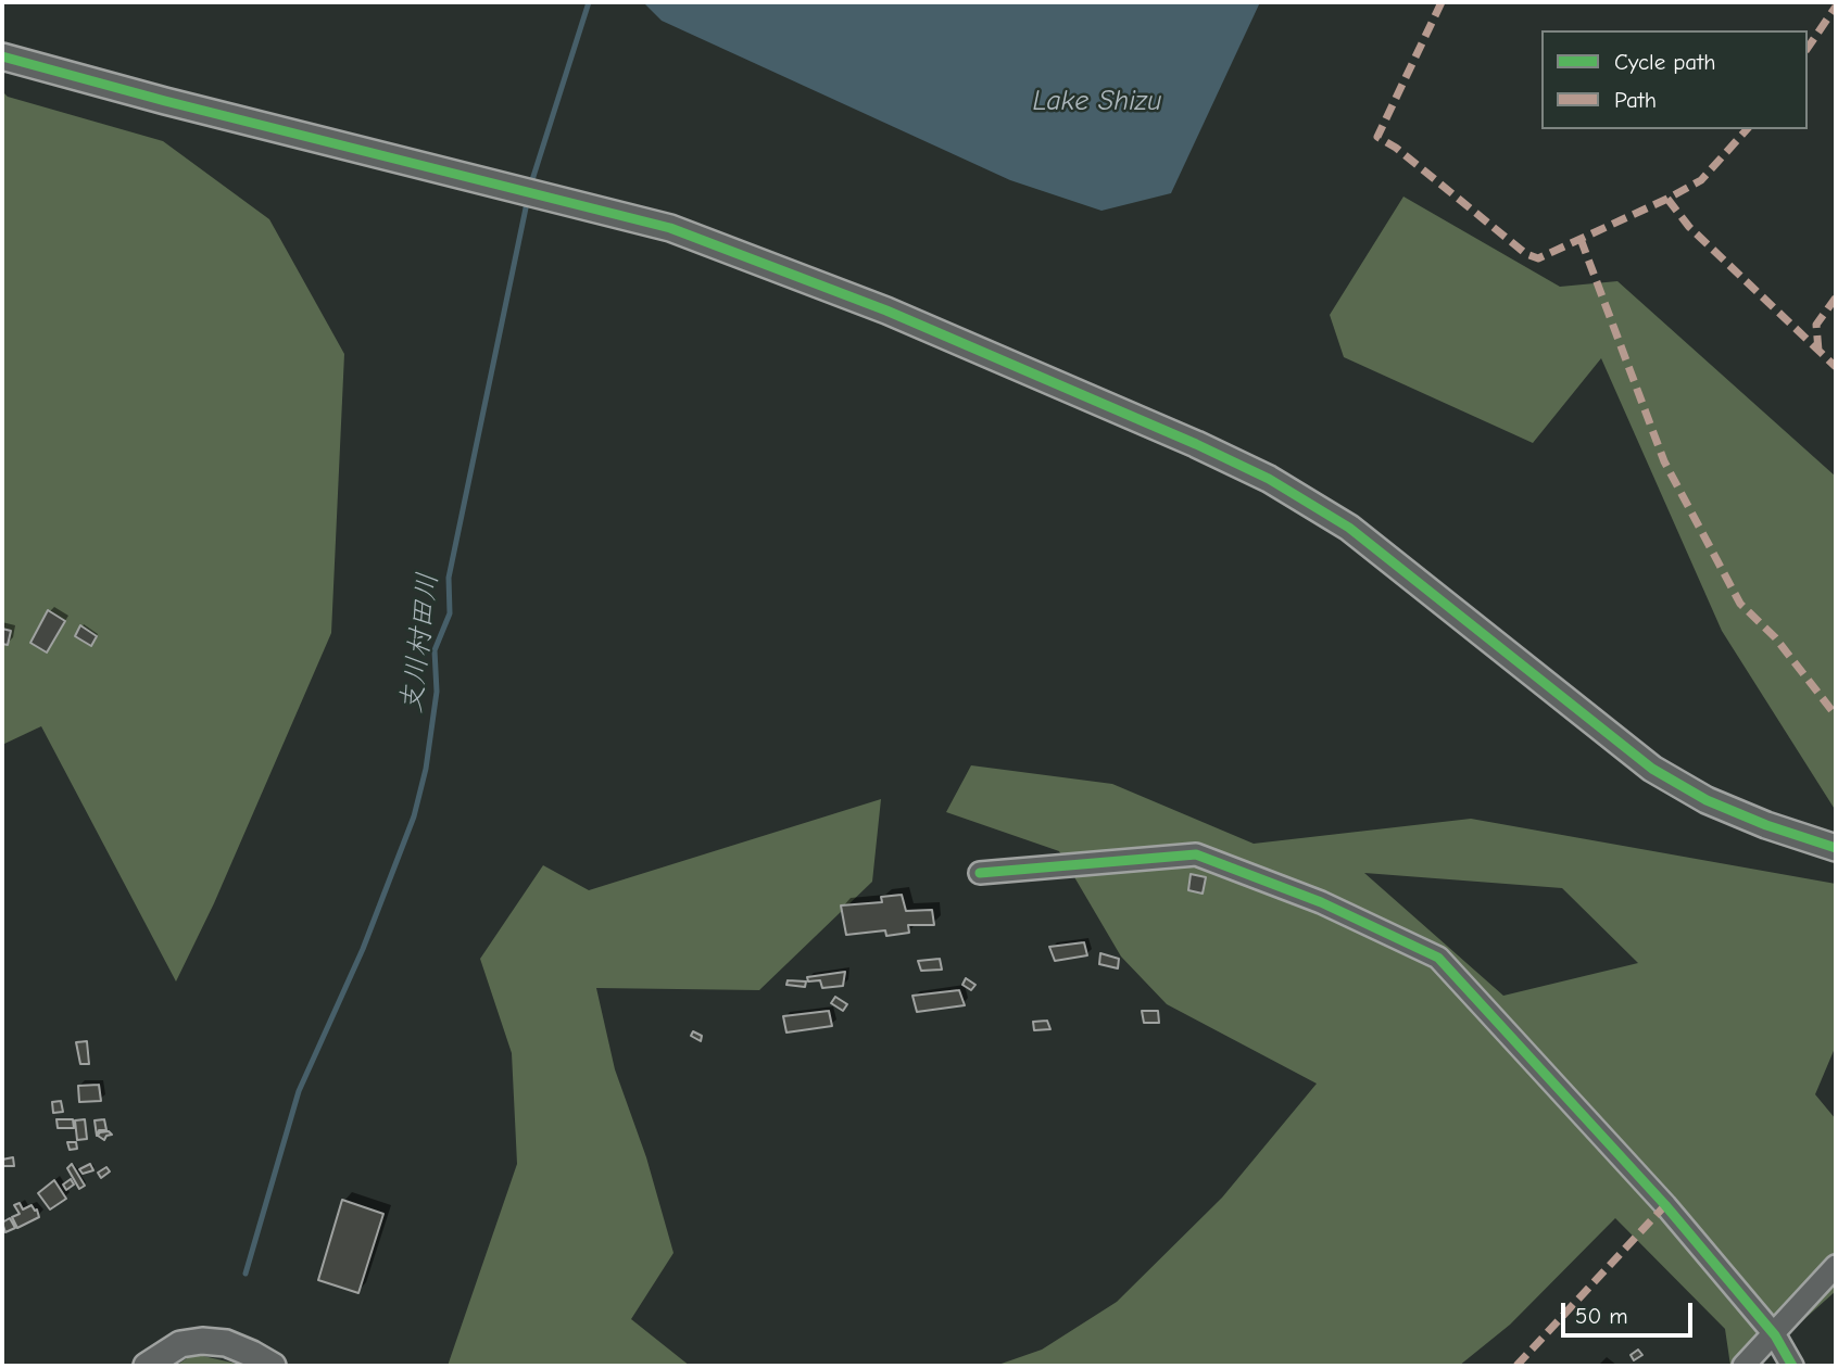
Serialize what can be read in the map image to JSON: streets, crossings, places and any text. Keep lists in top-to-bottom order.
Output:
{
  "water": ["Lake Shizu", "支川村田川"],
  "legend": ["Cycle path", "Path"],
  "scale_bar": "50 m"
}
